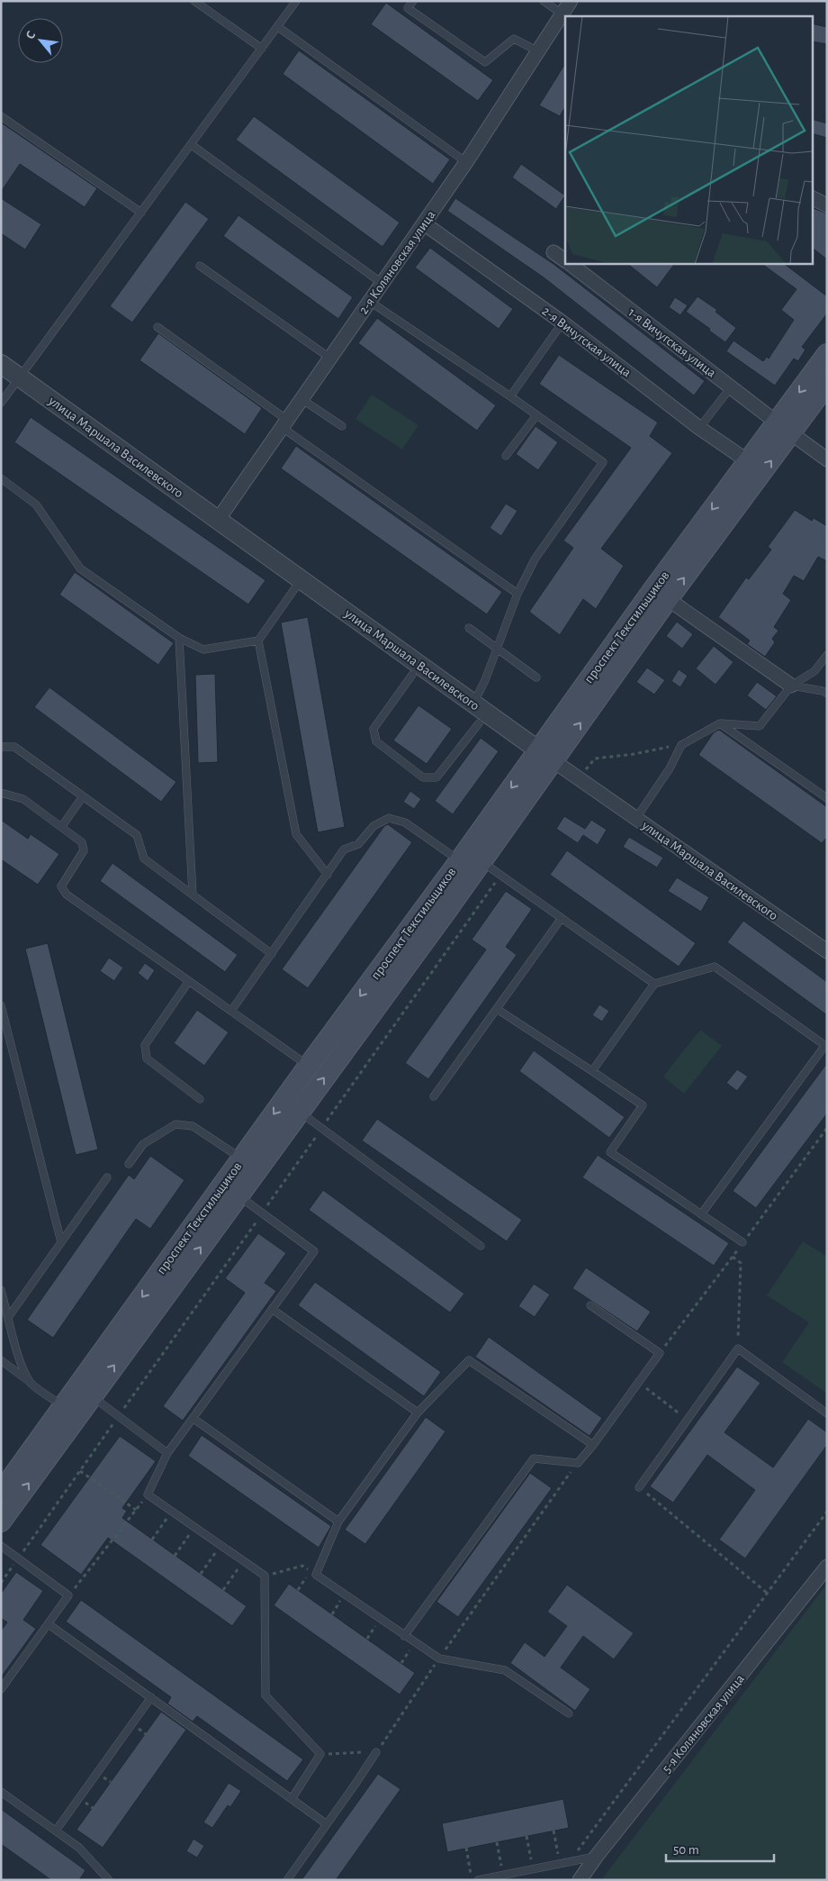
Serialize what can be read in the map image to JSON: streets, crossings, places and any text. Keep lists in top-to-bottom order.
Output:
{
  "streets": {
    "main road": ["проспект Текстильщиков"],
    "street": [
      "2-я Коляновская улица",
      "2-я Вичугская улица",
      "1-я Вичугская улица",
      "улица Маршала Василевского",
      "5-я Коляновская улица"
    ]
  },
  "crossings": [
    ["2-я Коляновская улица", "2-я Вичугская улица"],
    ["2-я Коляновская улица", "улица Маршала Василевского"],
    ["2-я Вичугская улица", "проспект Текстильщиков"],
    ["1-я Вичугская улица", "проспект Текстильщиков"],
    ["улица Маршала Василевского", "проспект Текстильщиков"]
  ],
  "scale_bar": "50 m",
  "north": "top left"
}
